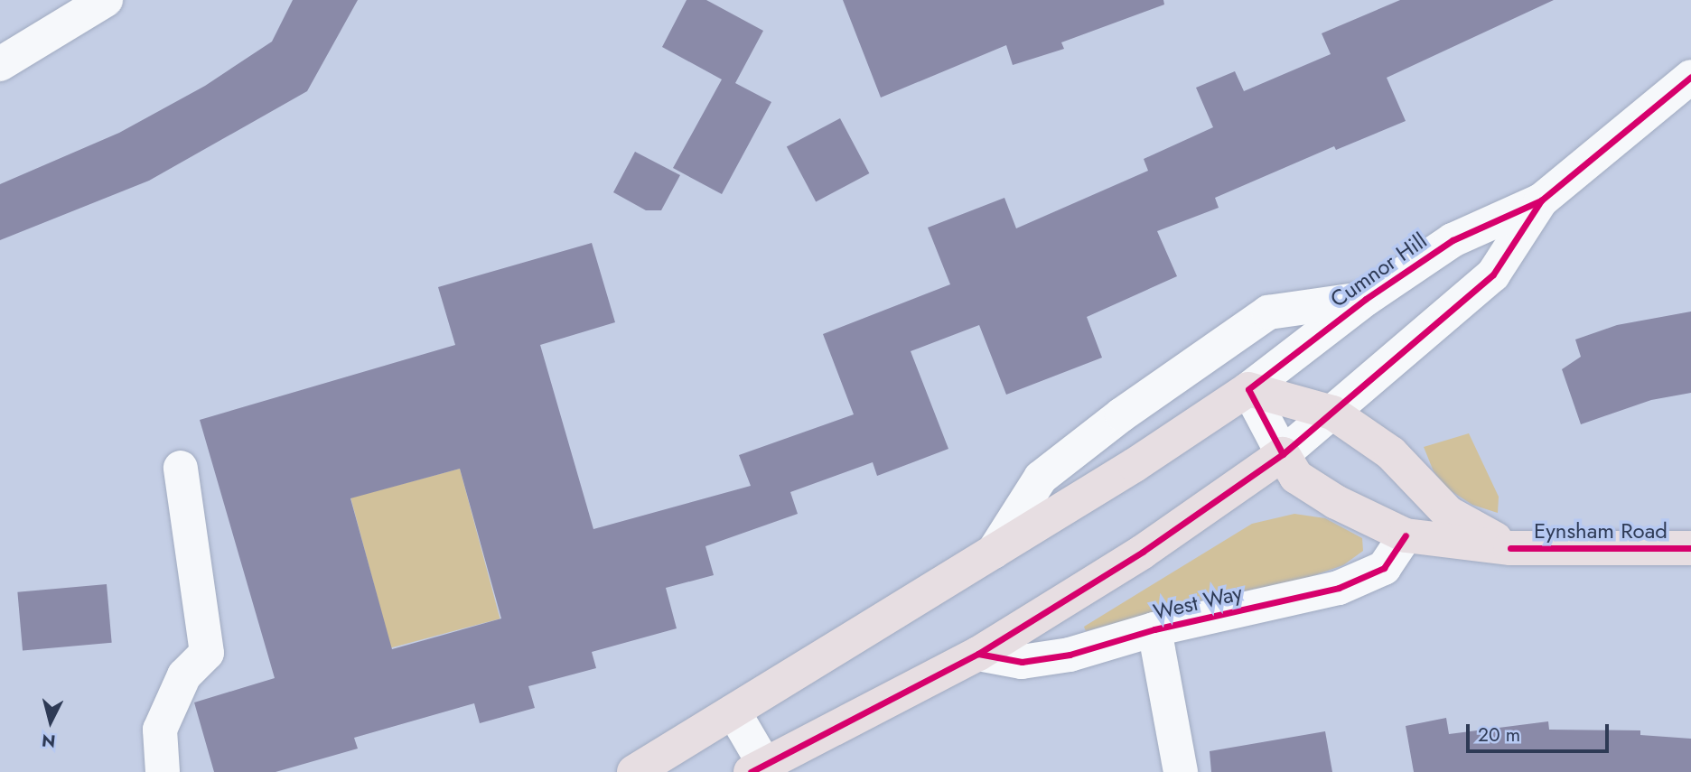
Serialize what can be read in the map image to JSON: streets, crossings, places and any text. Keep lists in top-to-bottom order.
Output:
{
  "streets": {
    "main road": ["Eynsham Road"],
    "street": ["Cumnor Hill", "West Way"]
  },
  "crossings": [
    ["Cumnor Hill", "Eynsham Road"],
    ["Eynsham Road", "West Way"]
  ],
  "scale_bar": "20 m",
  "north": "bottom"
}
